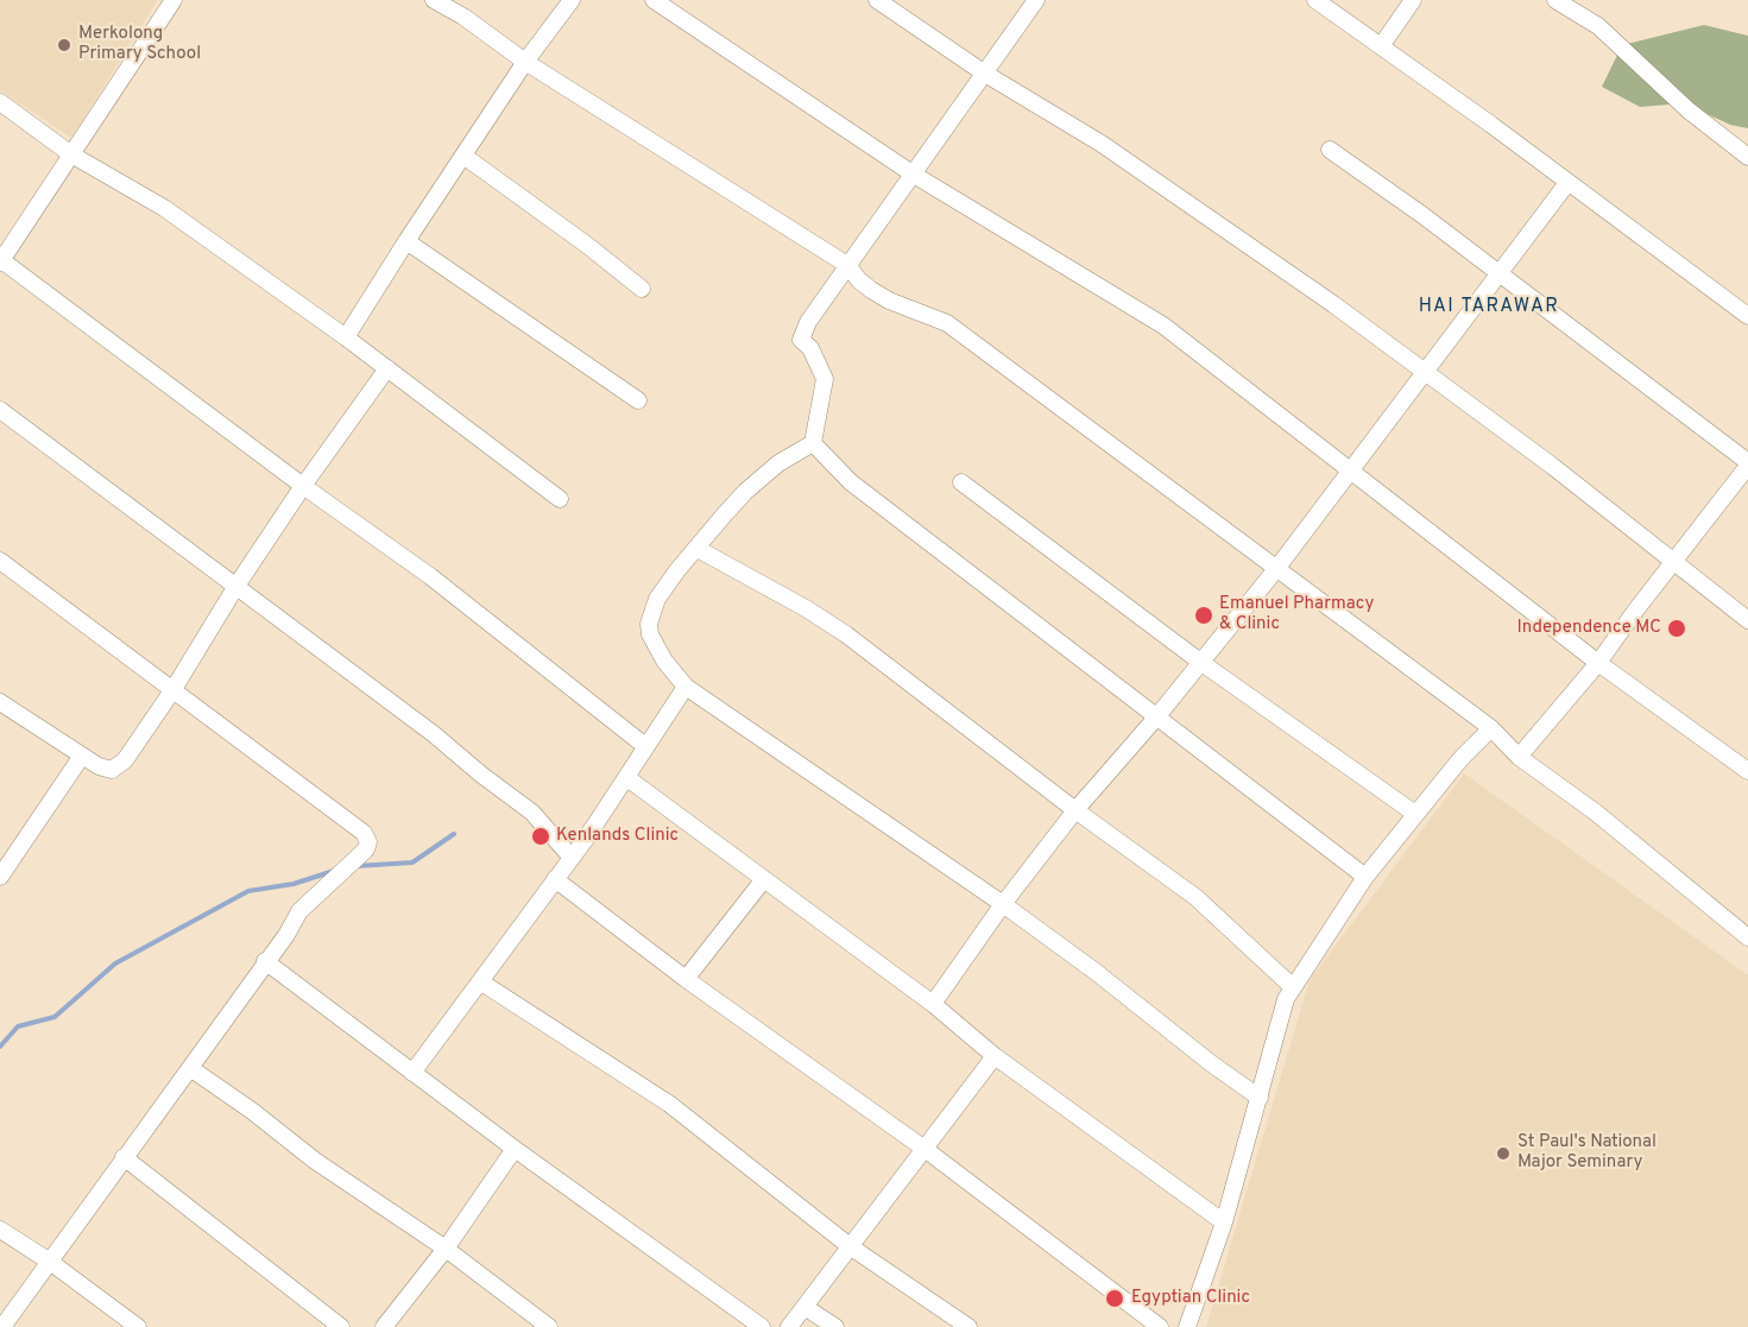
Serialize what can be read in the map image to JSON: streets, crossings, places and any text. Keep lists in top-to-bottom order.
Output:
{
  "districts": ["HAI TARAWAR"],
  "places": [
    "Merkolong Primary School",
    "Emanuel Pharmacy & Clinic",
    "Independence MC",
    "Kenlands Clinic",
    "St Paul's National Major Seminary",
    "Egyptian Clinic"
  ]
}
